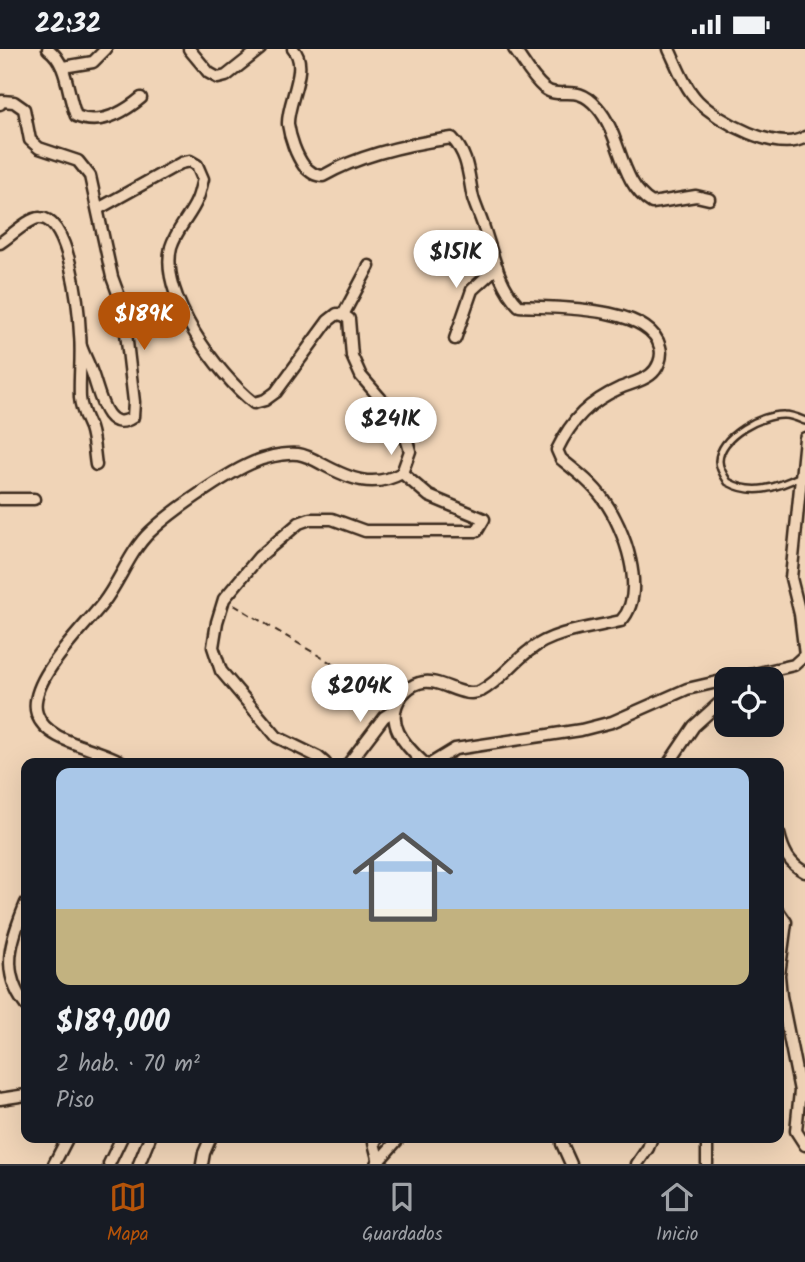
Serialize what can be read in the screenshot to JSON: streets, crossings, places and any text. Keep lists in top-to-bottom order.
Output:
{
  "page": {
    "status": "22:32",
    "price": [
      "$151K",
      "$189K",
      "$241K",
      "$204K"
    ],
    "list": [
      {
        "name": "$189,000",
        "note": "2 hab. · 70 m² · Piso"
      }
    ],
    "tabs": ["Mapa", "Guardados", "Inicio"]
  }
}
